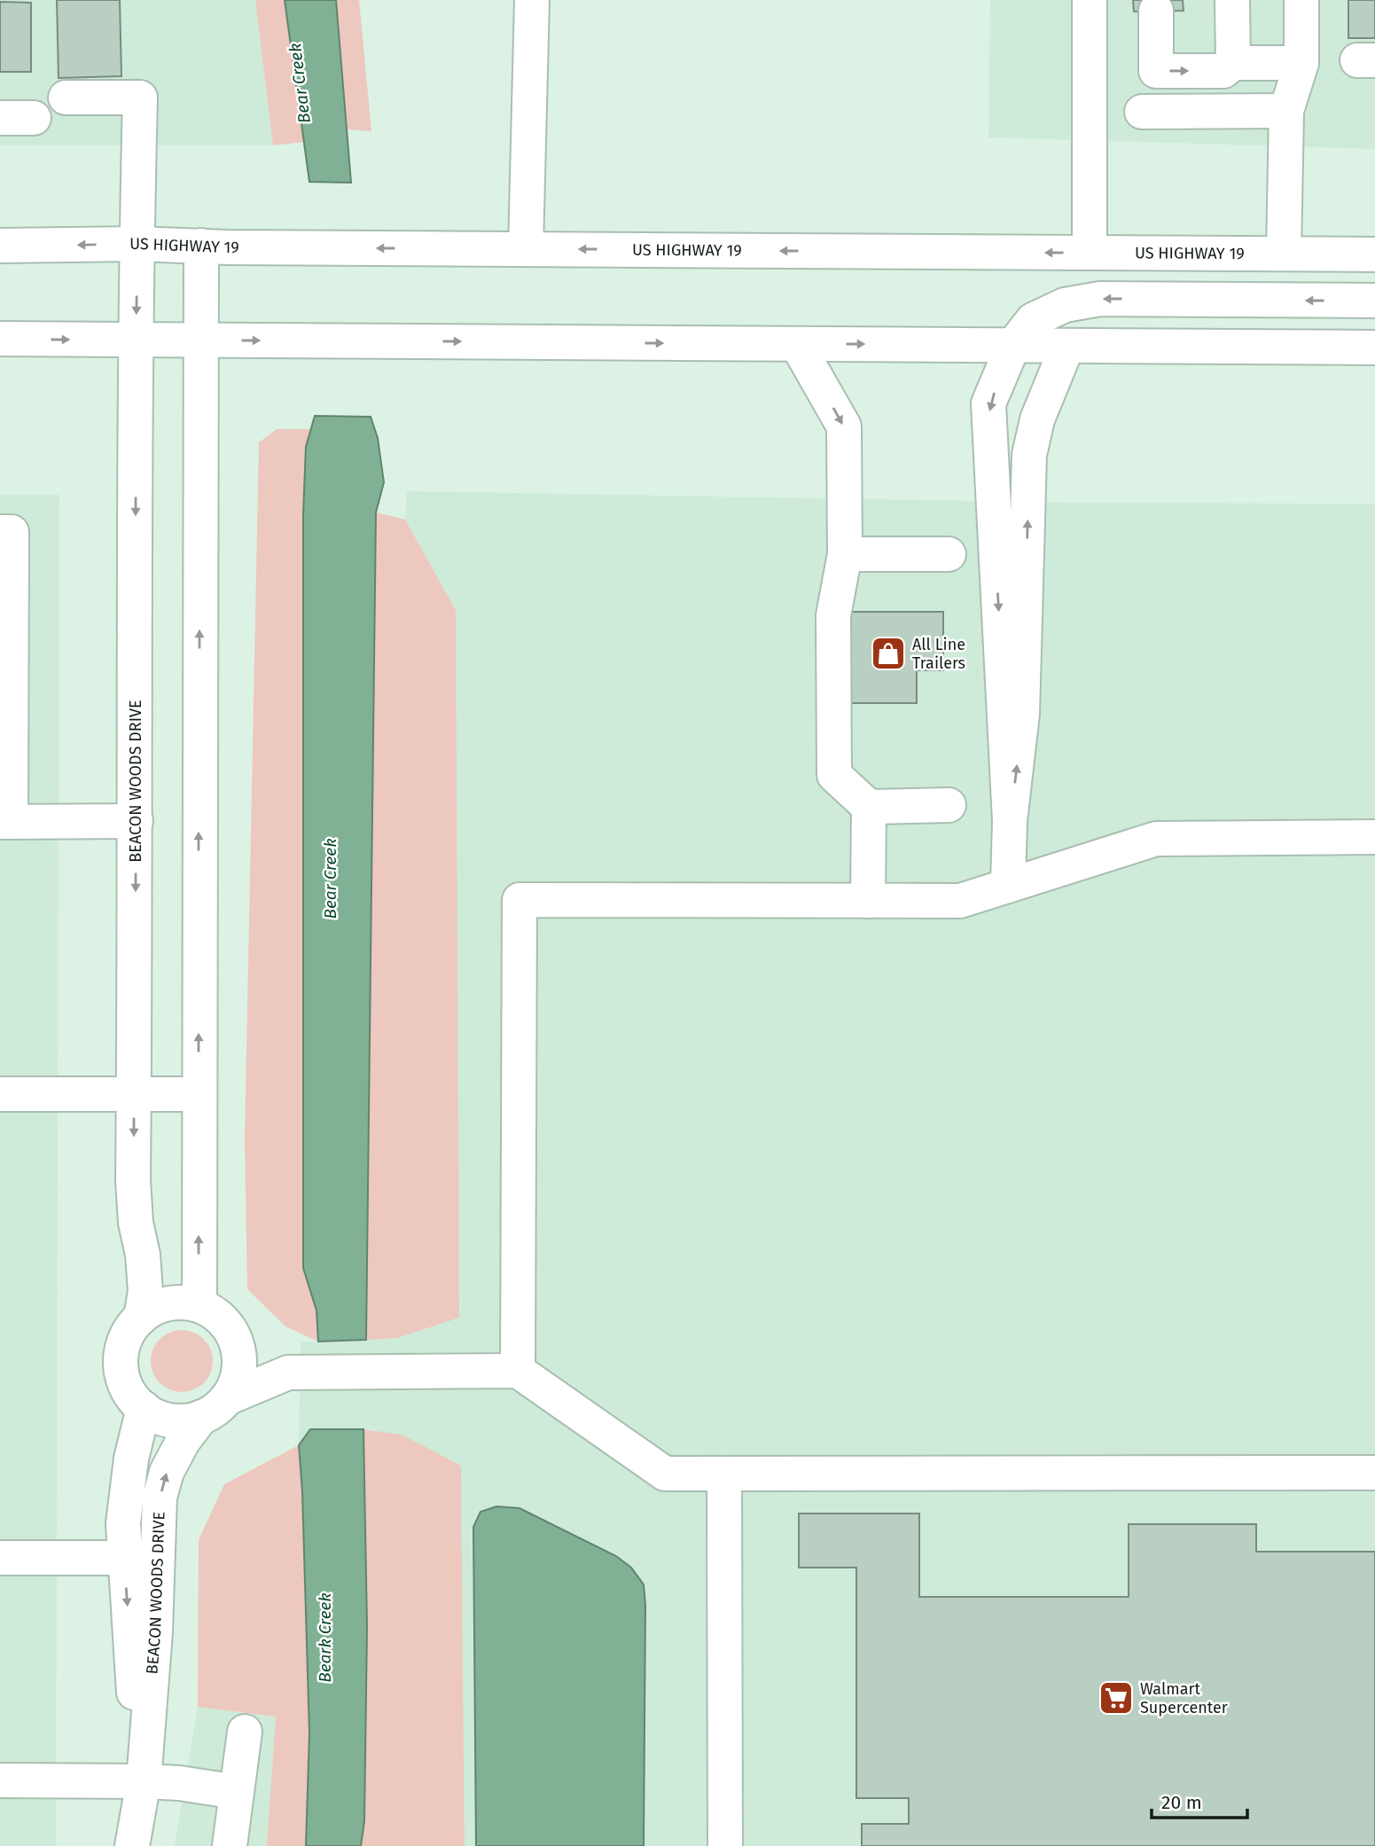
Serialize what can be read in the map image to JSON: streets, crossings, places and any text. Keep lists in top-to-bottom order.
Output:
{
  "streets": {
    "main road": ["US HIGHWAY 19", "BEACON WOODS DRIVE"]
  },
  "crossings": [
    ["US HIGHWAY 19", "BEACON WOODS DRIVE"]
  ],
  "water": ["Bear Creek", "Beark Creek"],
  "places": {
    "shop": ["All Line Trailers"],
    "supermarket": ["Walmart Supercenter"]
  },
  "scale_bar": "20 m"
}
